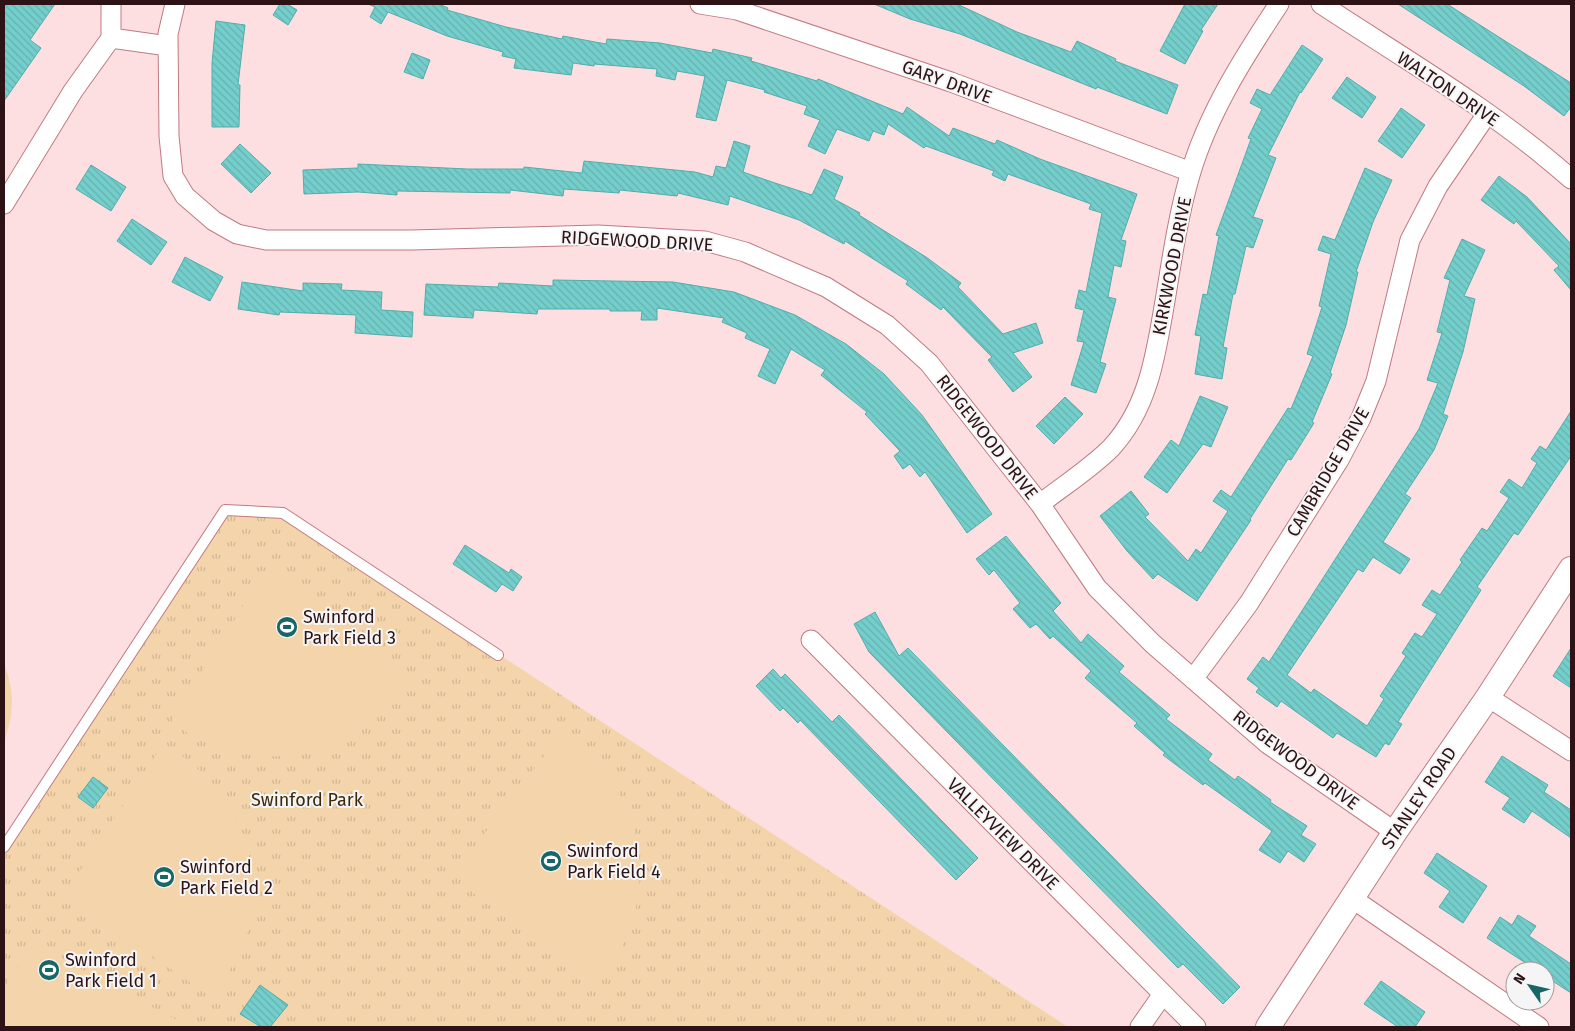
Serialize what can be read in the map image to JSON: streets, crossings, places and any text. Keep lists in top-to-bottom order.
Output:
{
  "streets": {
    "street": [
      "GARY DRIVE",
      "WALTON DRIVE",
      "RIDGEWOOD DRIVE",
      "KIRKWOOD DRIVE",
      "CAMBRIDGE DRIVE",
      "STANLEY ROAD",
      "VALLEYVIEW DRIVE"
    ]
  },
  "crossings": [
    ["GARY DRIVE", "KIRKWOOD DRIVE"],
    ["WALTON DRIVE", "CAMBRIDGE DRIVE"],
    ["RIDGEWOOD DRIVE", "KIRKWOOD DRIVE"],
    ["RIDGEWOOD DRIVE", "CAMBRIDGE DRIVE"],
    ["RIDGEWOOD DRIVE", "STANLEY ROAD"]
  ],
  "parks": ["Swinford Park"],
  "places": {
    "sports": [
      "Swinford Park Field 3",
      "Swinford Park Field 4",
      "Swinford Park Field 2",
      "Swinford Park Field 1"
    ]
  },
  "north": "top left"
}
